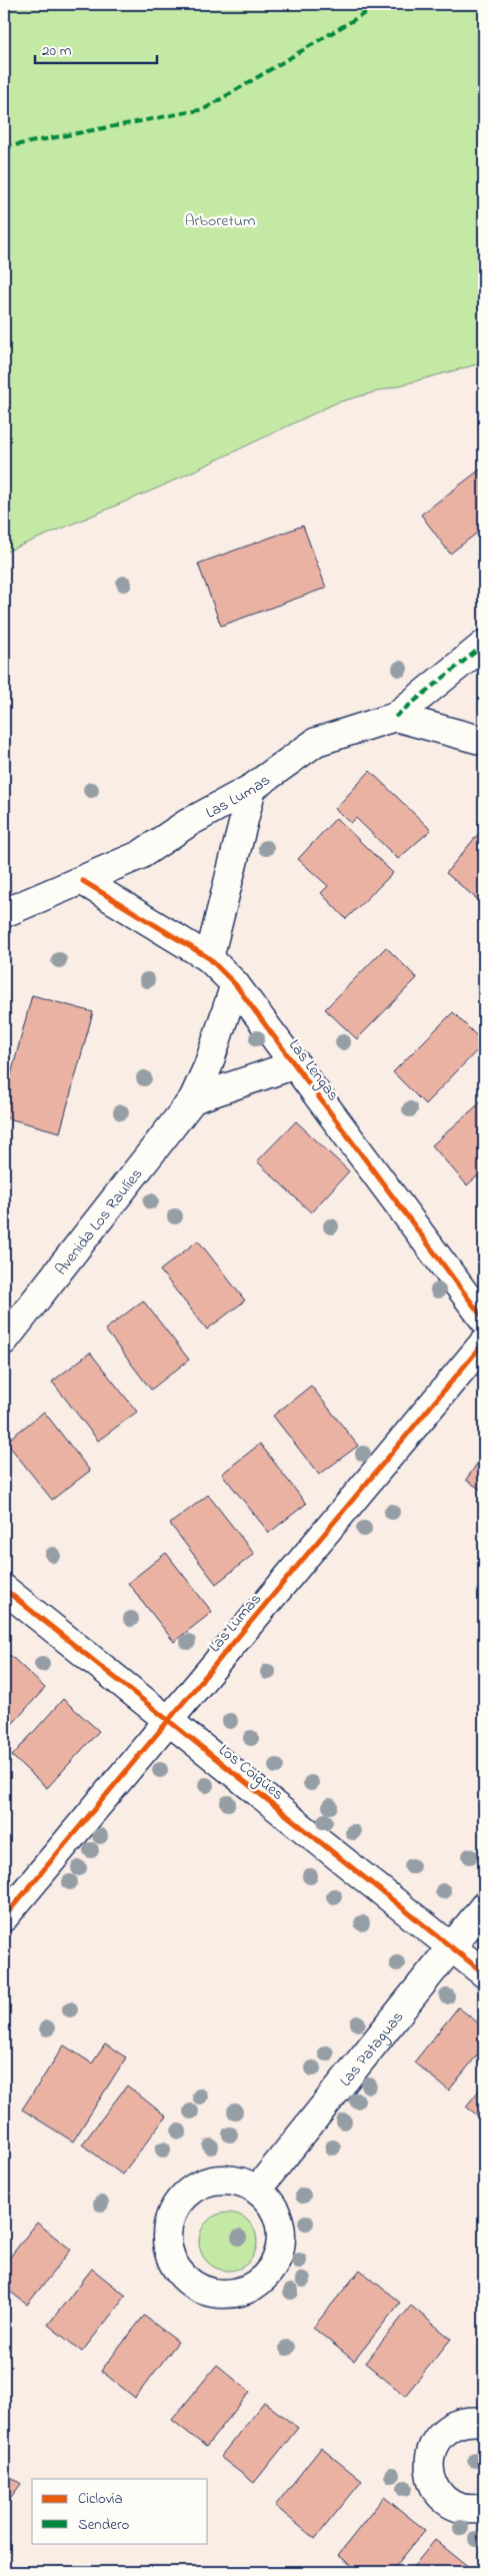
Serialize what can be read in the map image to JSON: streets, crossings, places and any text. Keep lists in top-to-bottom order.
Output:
{
  "streets": {
    "street": [
      "Las Lumas",
      "Las Lengas",
      "Avenida Los Raulíes",
      "Los Coigües",
      "Las Pataguas"
    ]
  },
  "crossings": [
    ["Las Lumas", "Las Lengas"],
    ["Las Lumas", "Los Coigües"],
    ["Las Lengas", "Avenida Los Raulíes"],
    ["Los Coigües", "Las Pataguas"]
  ],
  "parks": ["Arboretum"],
  "legend": ["Ciclovía", "Sendero"],
  "scale_bar": "20 m"
}
